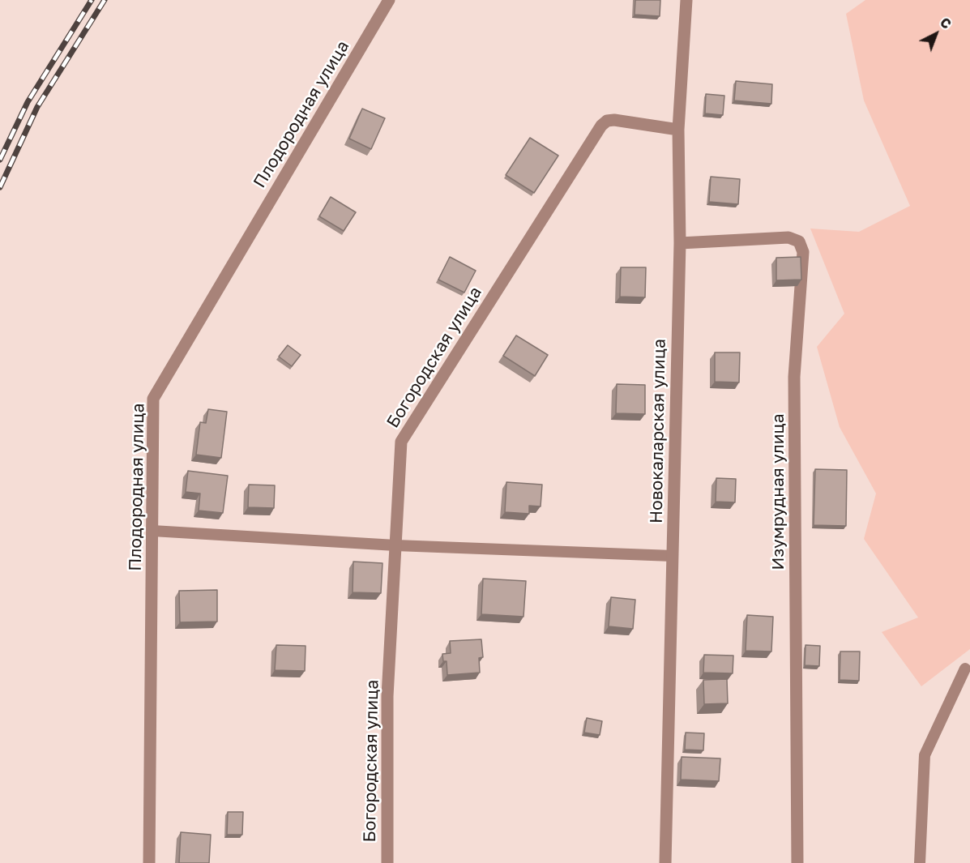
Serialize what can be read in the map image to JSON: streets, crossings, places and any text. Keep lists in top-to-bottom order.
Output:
{
  "streets": {
    "street": [
      "Плодородная улица",
      "Богородская улица",
      "Новокаларская улица",
      "Изумрудная улица"
    ]
  },
  "crossings": [
    ["Богородская улица", "Новокаларская улица"],
    ["Новокаларская улица", "Изумрудная улица"]
  ],
  "north": "top right"
}
